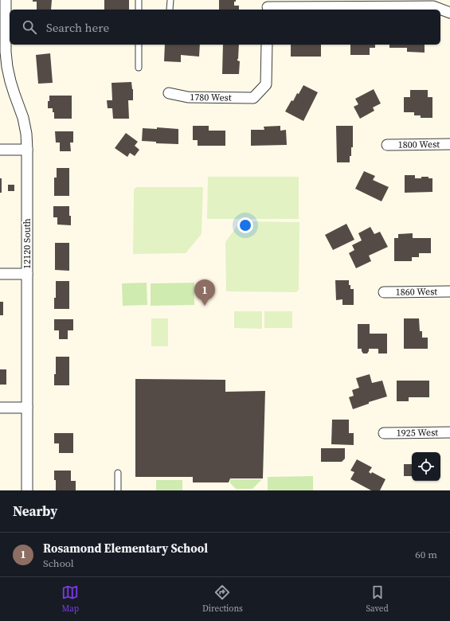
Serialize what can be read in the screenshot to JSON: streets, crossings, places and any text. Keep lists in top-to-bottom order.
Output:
{
  "streets": {
    "street": [
      "1780 West",
      "1800 West",
      "12120 South",
      "1860 West",
      "1925 West"
    ]
  },
  "page": {
    "search": "Search here",
    "pins": "1",
    "heading": "Nearby",
    "list": [
      {
        "mark": "1",
        "name": "Rosamond Elementary School",
        "note": "School",
        "value": "60 m"
      }
    ],
    "nav": ["Map", "Directions", "Saved"]
  }
}
